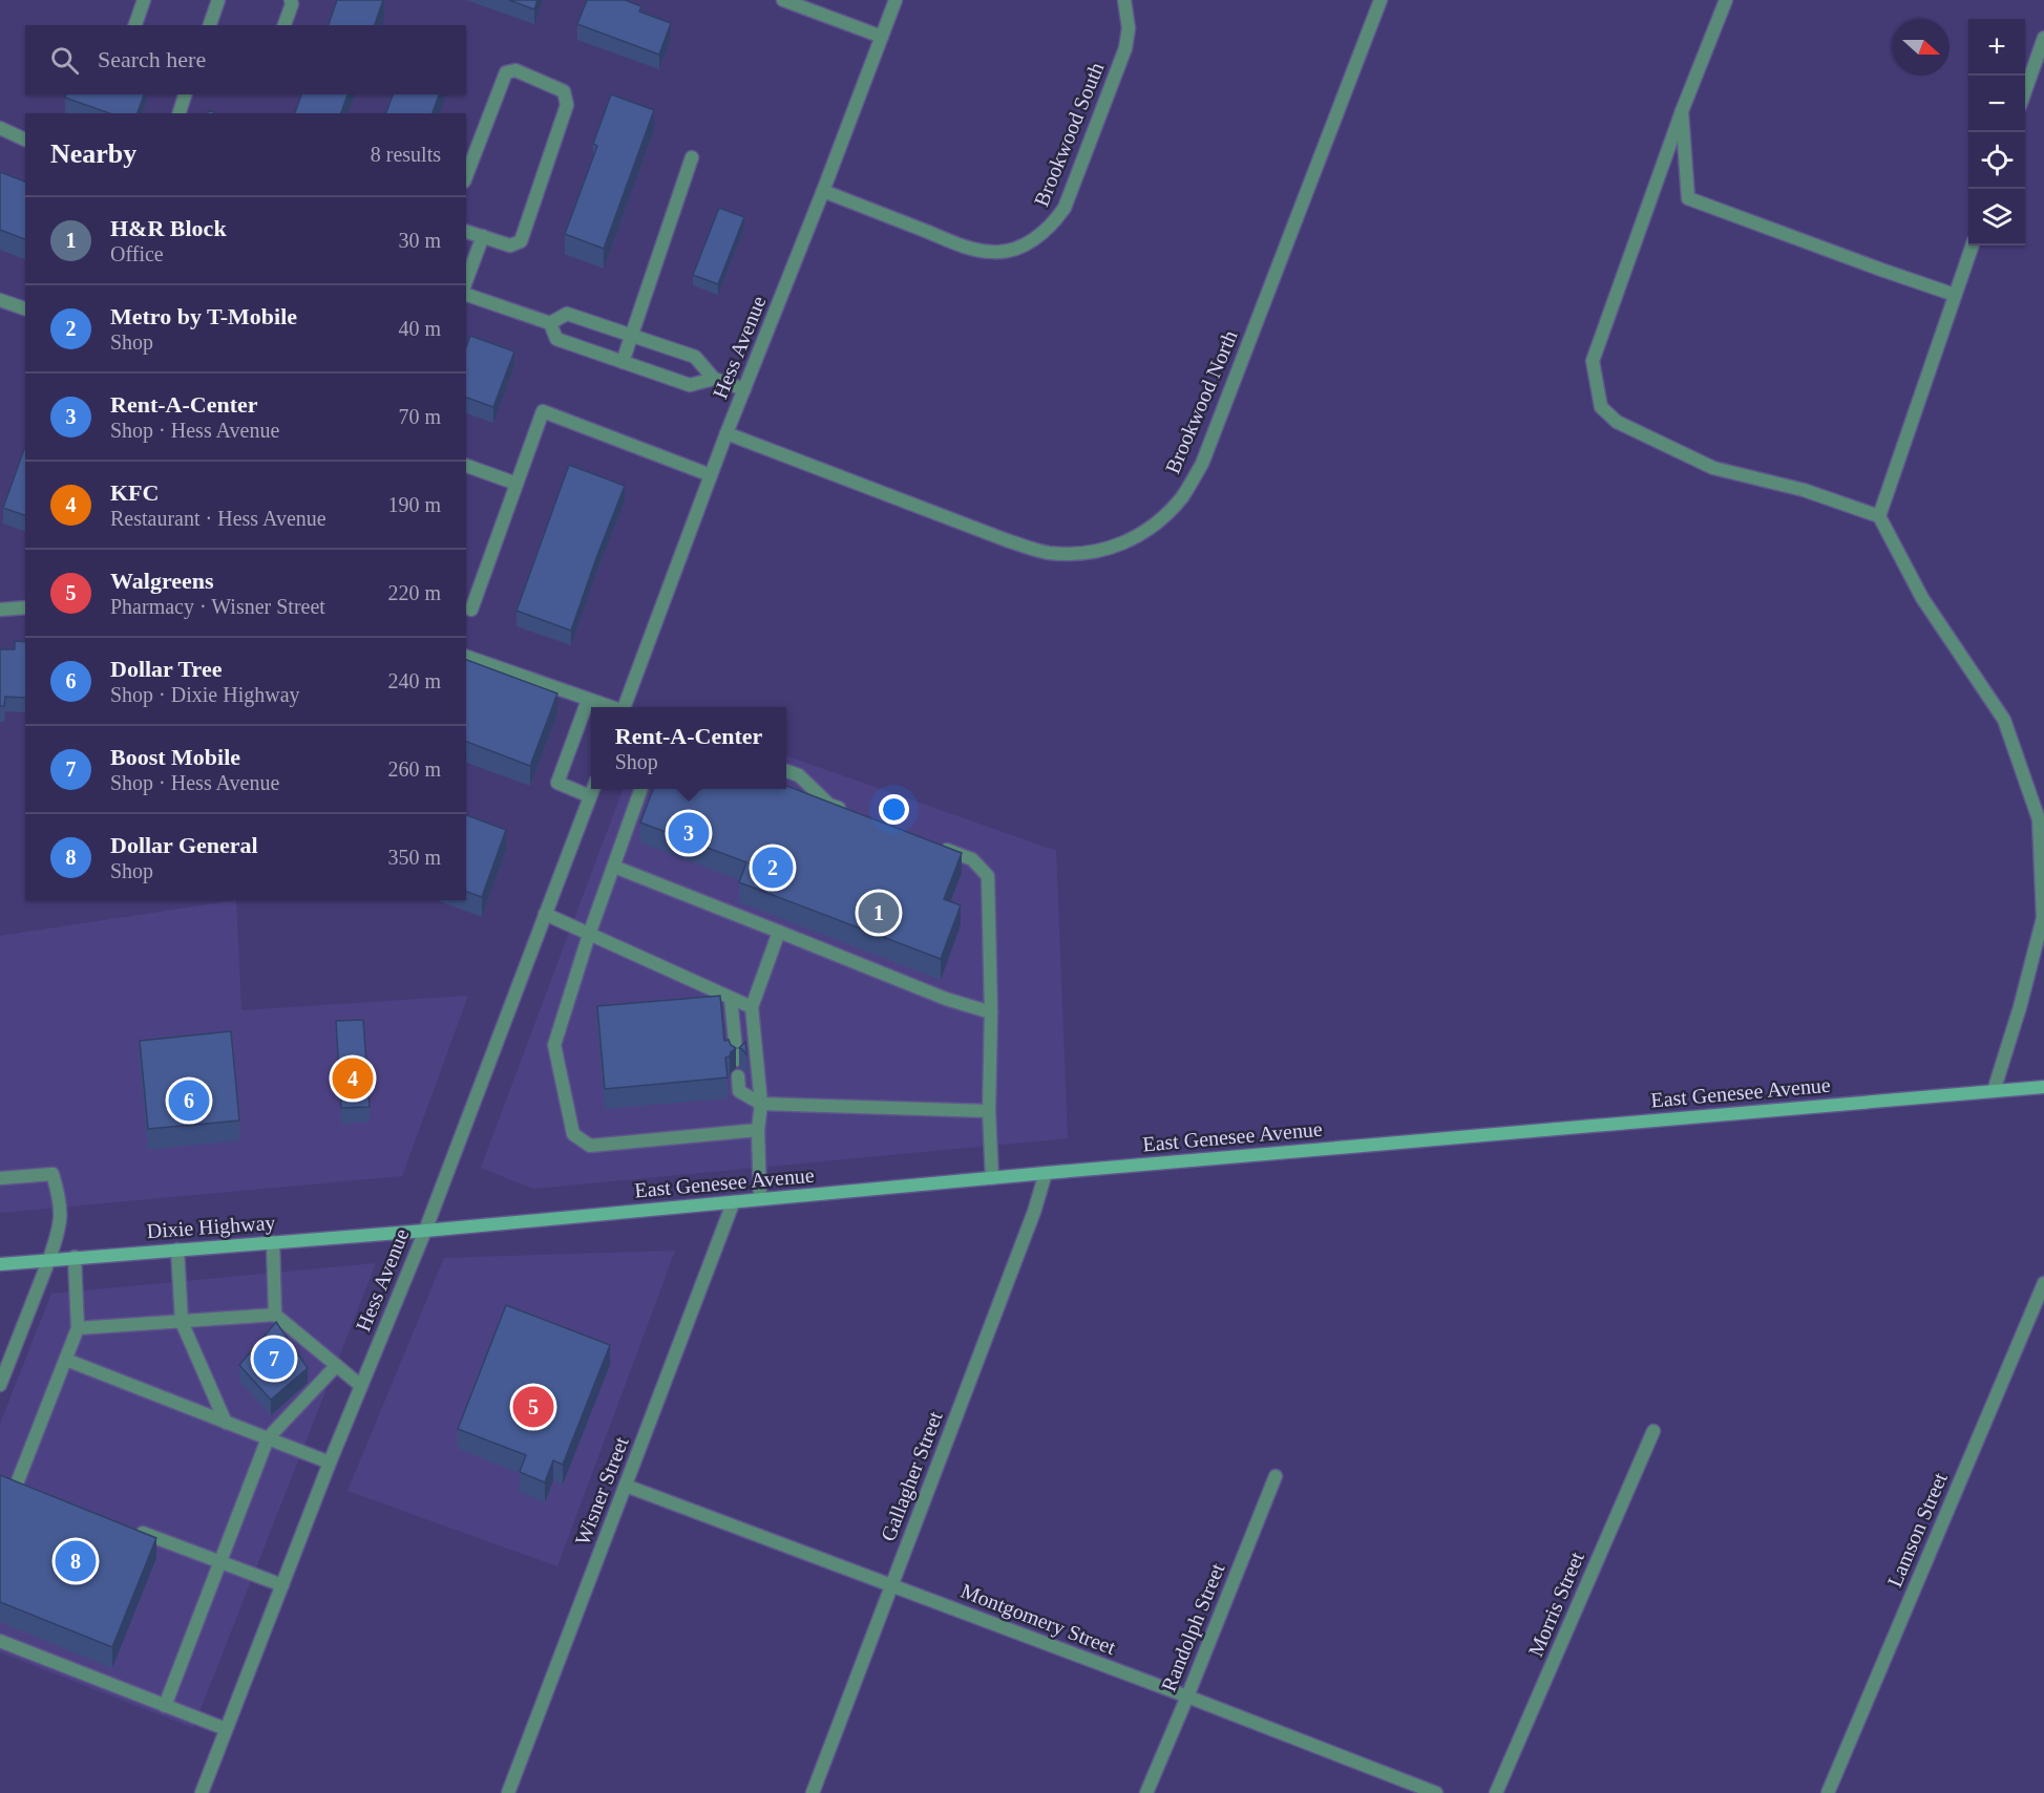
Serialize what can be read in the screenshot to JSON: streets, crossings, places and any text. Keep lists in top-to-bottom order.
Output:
{
  "streets": {
    "main road": ["East Genesee Avenue", "Dixie Highway"],
    "street": [
      "Brookwood South",
      "Hess Avenue",
      "Brookwood North",
      "Gallagher Street",
      "Wisner Street",
      "Lamson Street",
      "Morris Street",
      "Montgomery Street",
      "Randolph Street"
    ]
  },
  "crossings": [
    ["Brookwood South", "Hess Avenue"],
    ["Hess Avenue", "Brookwood North"],
    ["Hess Avenue", "East Genesee Avenue"],
    ["Hess Avenue", "Dixie Highway"],
    ["East Genesee Avenue", "Dixie Highway"],
    ["East Genesee Avenue", "Gallagher Street"],
    ["East Genesee Avenue", "Wisner Street"],
    ["Gallagher Street", "Montgomery Street"],
    ["Wisner Street", "Montgomery Street"],
    ["Montgomery Street", "Randolph Street"]
  ],
  "north": "right",
  "page": {
    "map_buttons": ["+", "−"],
    "search": "Search here",
    "heading": ["Nearby", "8 results"],
    "list": [
      {
        "mark": "1",
        "name": "H&R Block",
        "note": "Office",
        "value": "30 m"
      },
      {
        "mark": "2",
        "name": "Metro by T-Mobile",
        "note": "Shop",
        "value": "40 m"
      },
      {
        "mark": "3",
        "name": "Rent-A-Center",
        "note": "Shop · Hess Avenue",
        "value": "70 m"
      },
      {
        "mark": "4",
        "name": "KFC",
        "note": "Restaurant · Hess Avenue",
        "value": "190 m"
      },
      {
        "mark": "5",
        "name": "Walgreens",
        "note": "Pharmacy · Wisner Street",
        "value": "220 m"
      },
      {
        "mark": "6",
        "name": "Dollar Tree",
        "note": "Shop · Dixie Highway",
        "value": "240 m"
      },
      {
        "mark": "7",
        "name": "Boost Mobile",
        "note": "Shop · Hess Avenue",
        "value": "260 m"
      },
      {
        "mark": "8",
        "name": "Dollar General",
        "note": "Shop",
        "value": "350 m"
      }
    ],
    "popup": ["Rent-A-Center", "Shop"],
    "pins": [
      "3",
      "2",
      "1",
      "4",
      "6",
      "7",
      "5",
      "8"
    ]
  }
}
